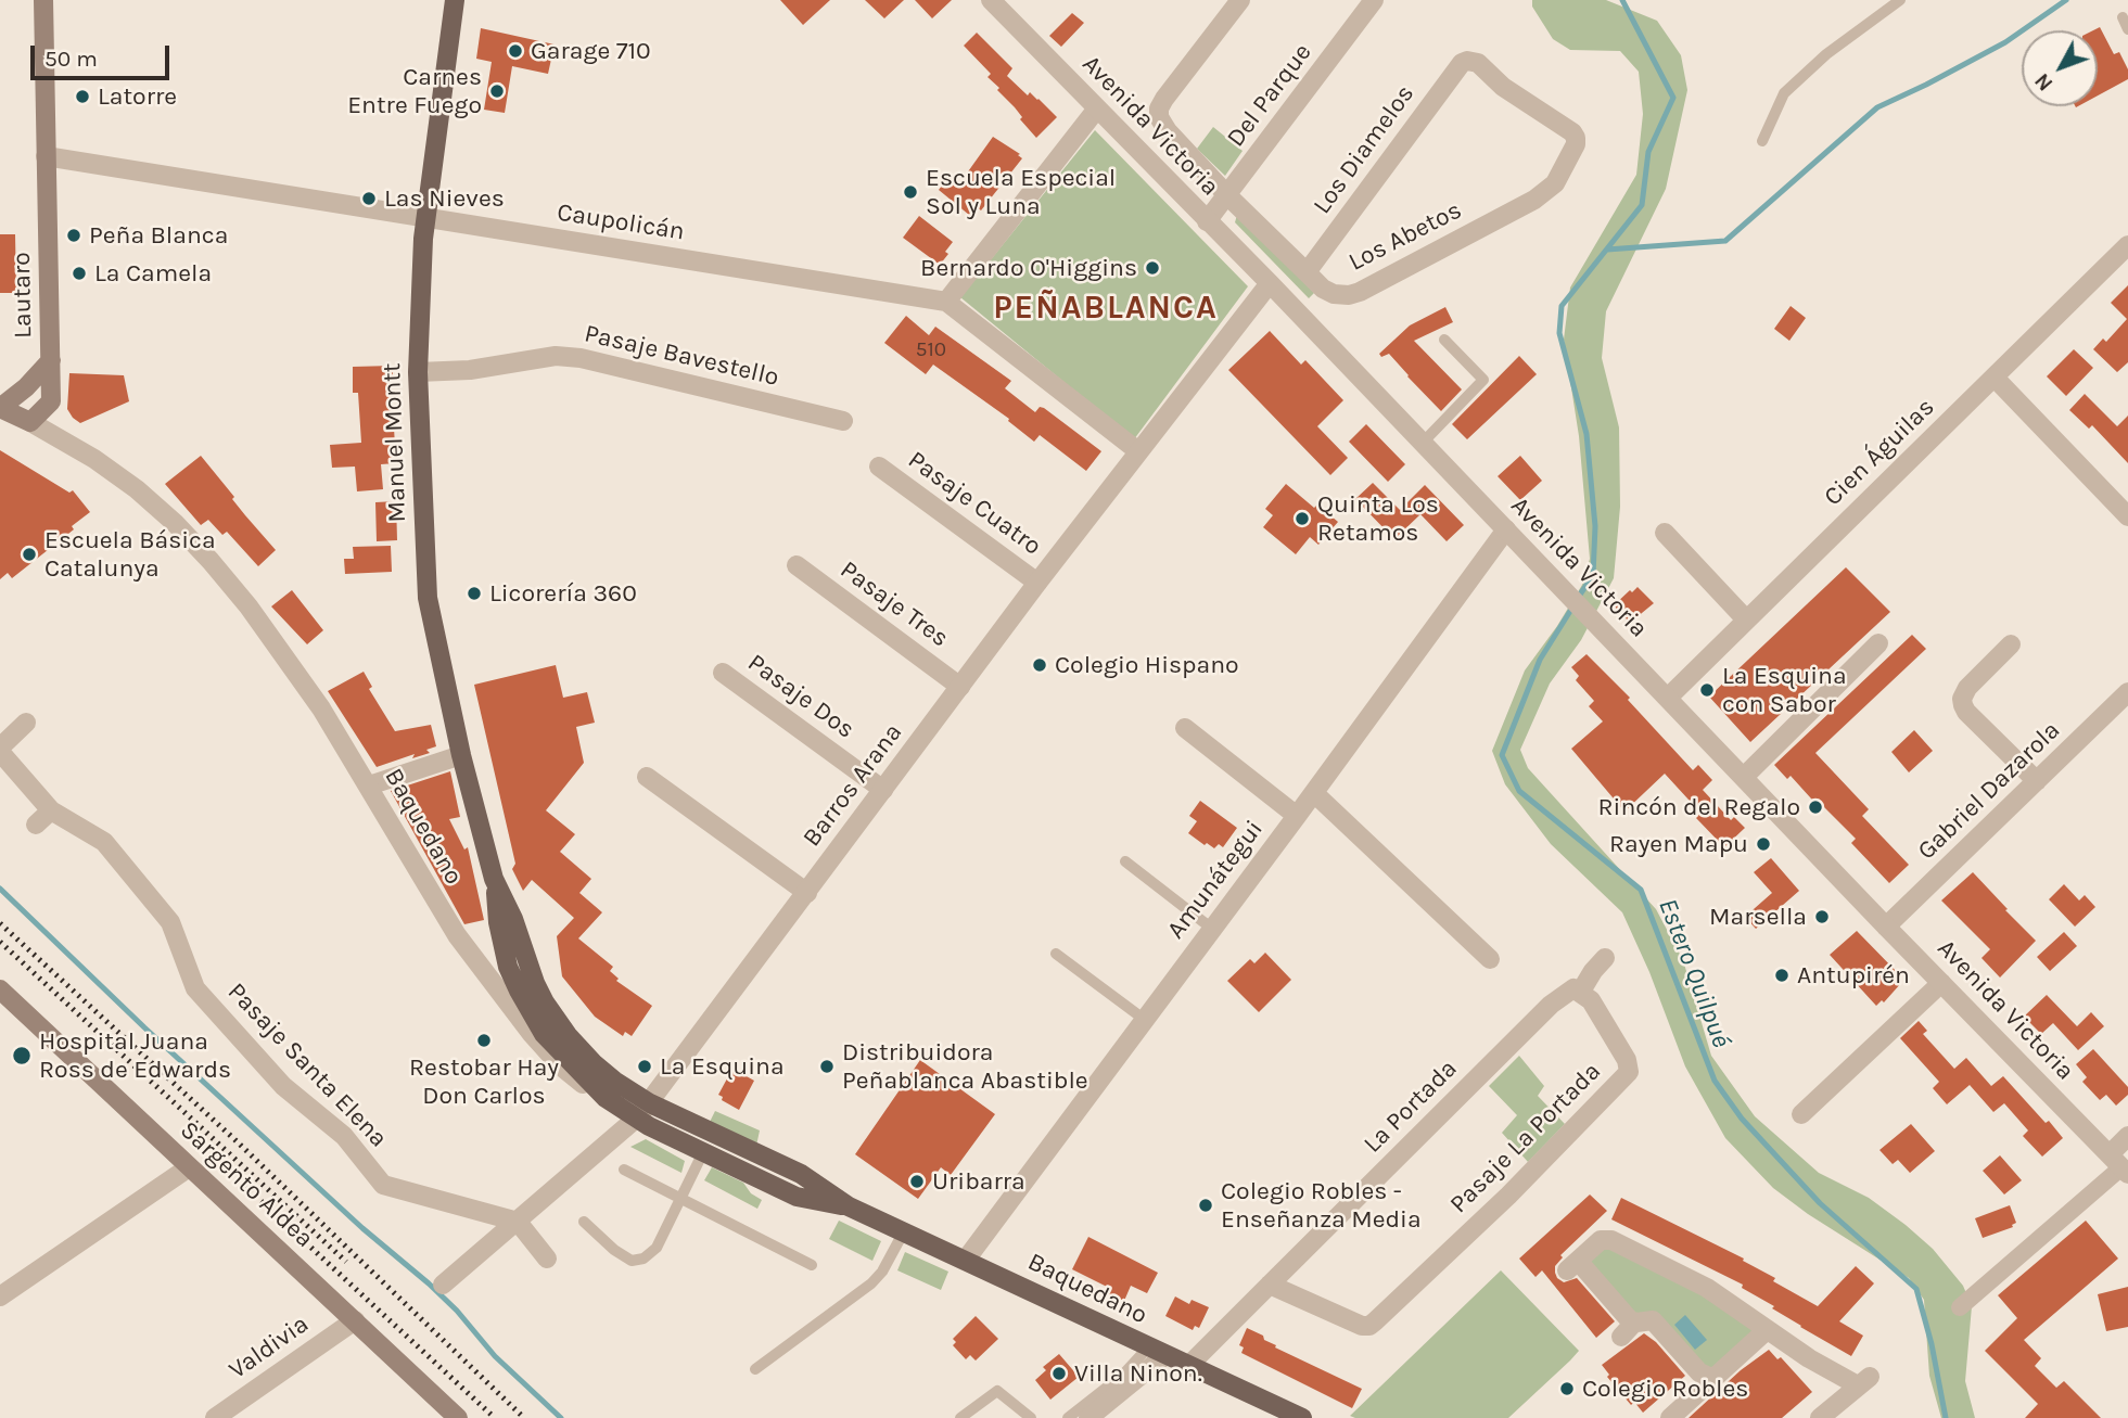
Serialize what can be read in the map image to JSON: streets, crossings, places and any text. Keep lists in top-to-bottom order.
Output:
{
  "streets": {
    "main road": [
      "Lautaro",
      "Manuel Montt",
      "Baquedano",
      "Sargento Aldea"
    ],
    "street": [
      "Del Parque",
      "Avenida Victoria",
      "Los Diamelos",
      "Caupolicán",
      "Los Abetos",
      "Pasaje Bavestello",
      "Cien Águilas",
      "Pasaje Cuatro",
      "Pasaje Tres",
      "Pasaje Dos",
      "Barros Arana",
      "Gabriel Dazarola",
      "Amunátegui",
      "Pasaje Santa Elena",
      "La Portada",
      "Pasaje La Portada",
      "Valdivia"
    ]
  },
  "crossings": [
    ["Del Parque", "Avenida Victoria"],
    ["Del Parque", "Los Abetos"],
    ["Avenida Victoria", "Cien Águilas"],
    ["Avenida Victoria", "Barros Arana"],
    ["Avenida Victoria", "Gabriel Dazarola"],
    ["Avenida Victoria", "Amunátegui"],
    ["Los Diamelos", "Los Abetos"],
    ["Caupolicán", "Lautaro"],
    ["Caupolicán", "Manuel Montt"],
    ["Caupolicán", "Barros Arana"],
    ["Lautaro", "Baquedano"],
    ["Pasaje Bavestello", "Manuel Montt"],
    ["Manuel Montt", "Barros Arana"],
    ["Manuel Montt", "Baquedano"],
    ["Pasaje Cuatro", "Barros Arana"],
    ["Pasaje Tres", "Barros Arana"],
    ["Pasaje Dos", "Barros Arana"],
    ["Barros Arana", "Baquedano"],
    ["Barros Arana", "Pasaje Santa Elena"],
    ["Baquedano", "Amunátegui"],
    ["Baquedano", "La Portada"],
    ["La Portada", "Pasaje La Portada"],
    ["Sargento Aldea", "Valdivia"]
  ],
  "districts": ["PEÑABLANCA"],
  "water": ["Estero Quilpué"],
  "places": [
    "Garage 710",
    "Carnes Entre Fuego",
    "Latorre",
    "Escuela Especial Sol y Luna",
    "Las Nieves",
    "Peña Blanca",
    "Bernardo O'Higgins",
    "La Camela",
    "Quinta Los Retamos",
    "Escuela Básica Catalunya",
    "Licorería 360",
    "Colegio Hispano",
    "La Esquina con Sabor",
    "Rincón del Regalo",
    "Rayen Mapu",
    "Marsella",
    "Antupirén",
    "Restobar Hay Don Carlos",
    "Hospital Juana Ross de Edwards",
    "La Esquina",
    "Distribuidora Peñablanca Abastible",
    "Uribarra",
    "Colegio Robles - Enseñanza Media",
    "Villa Ninon.",
    "Colegio Robles"
  ],
  "house_numbers": ["510"],
  "scale_bar": "50 m",
  "north": "bottom left"
}
